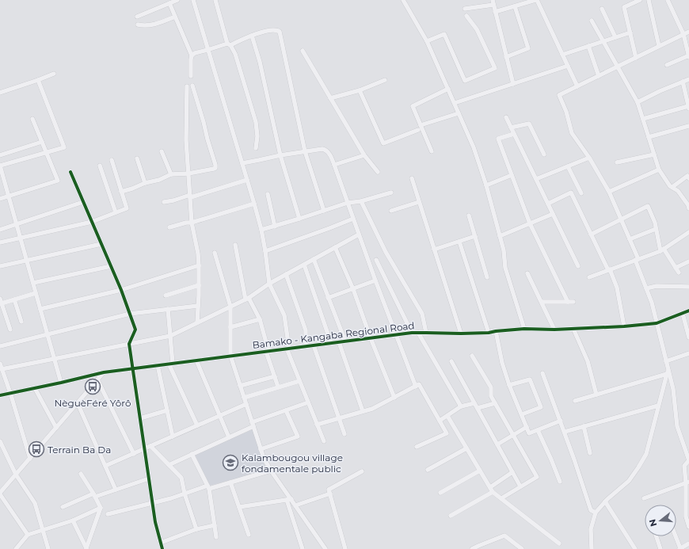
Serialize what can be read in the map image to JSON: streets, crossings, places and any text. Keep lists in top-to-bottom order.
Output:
{
  "streets": {
    "street": ["Bamako - Kangaba Regional Road"]
  },
  "places": {
    "bus stop": ["NèguèFéré Yôrô", "Terrain Ba Da"],
    "school or university": ["Kalambougou village fondamentale public"]
  },
  "north": "left"
}
